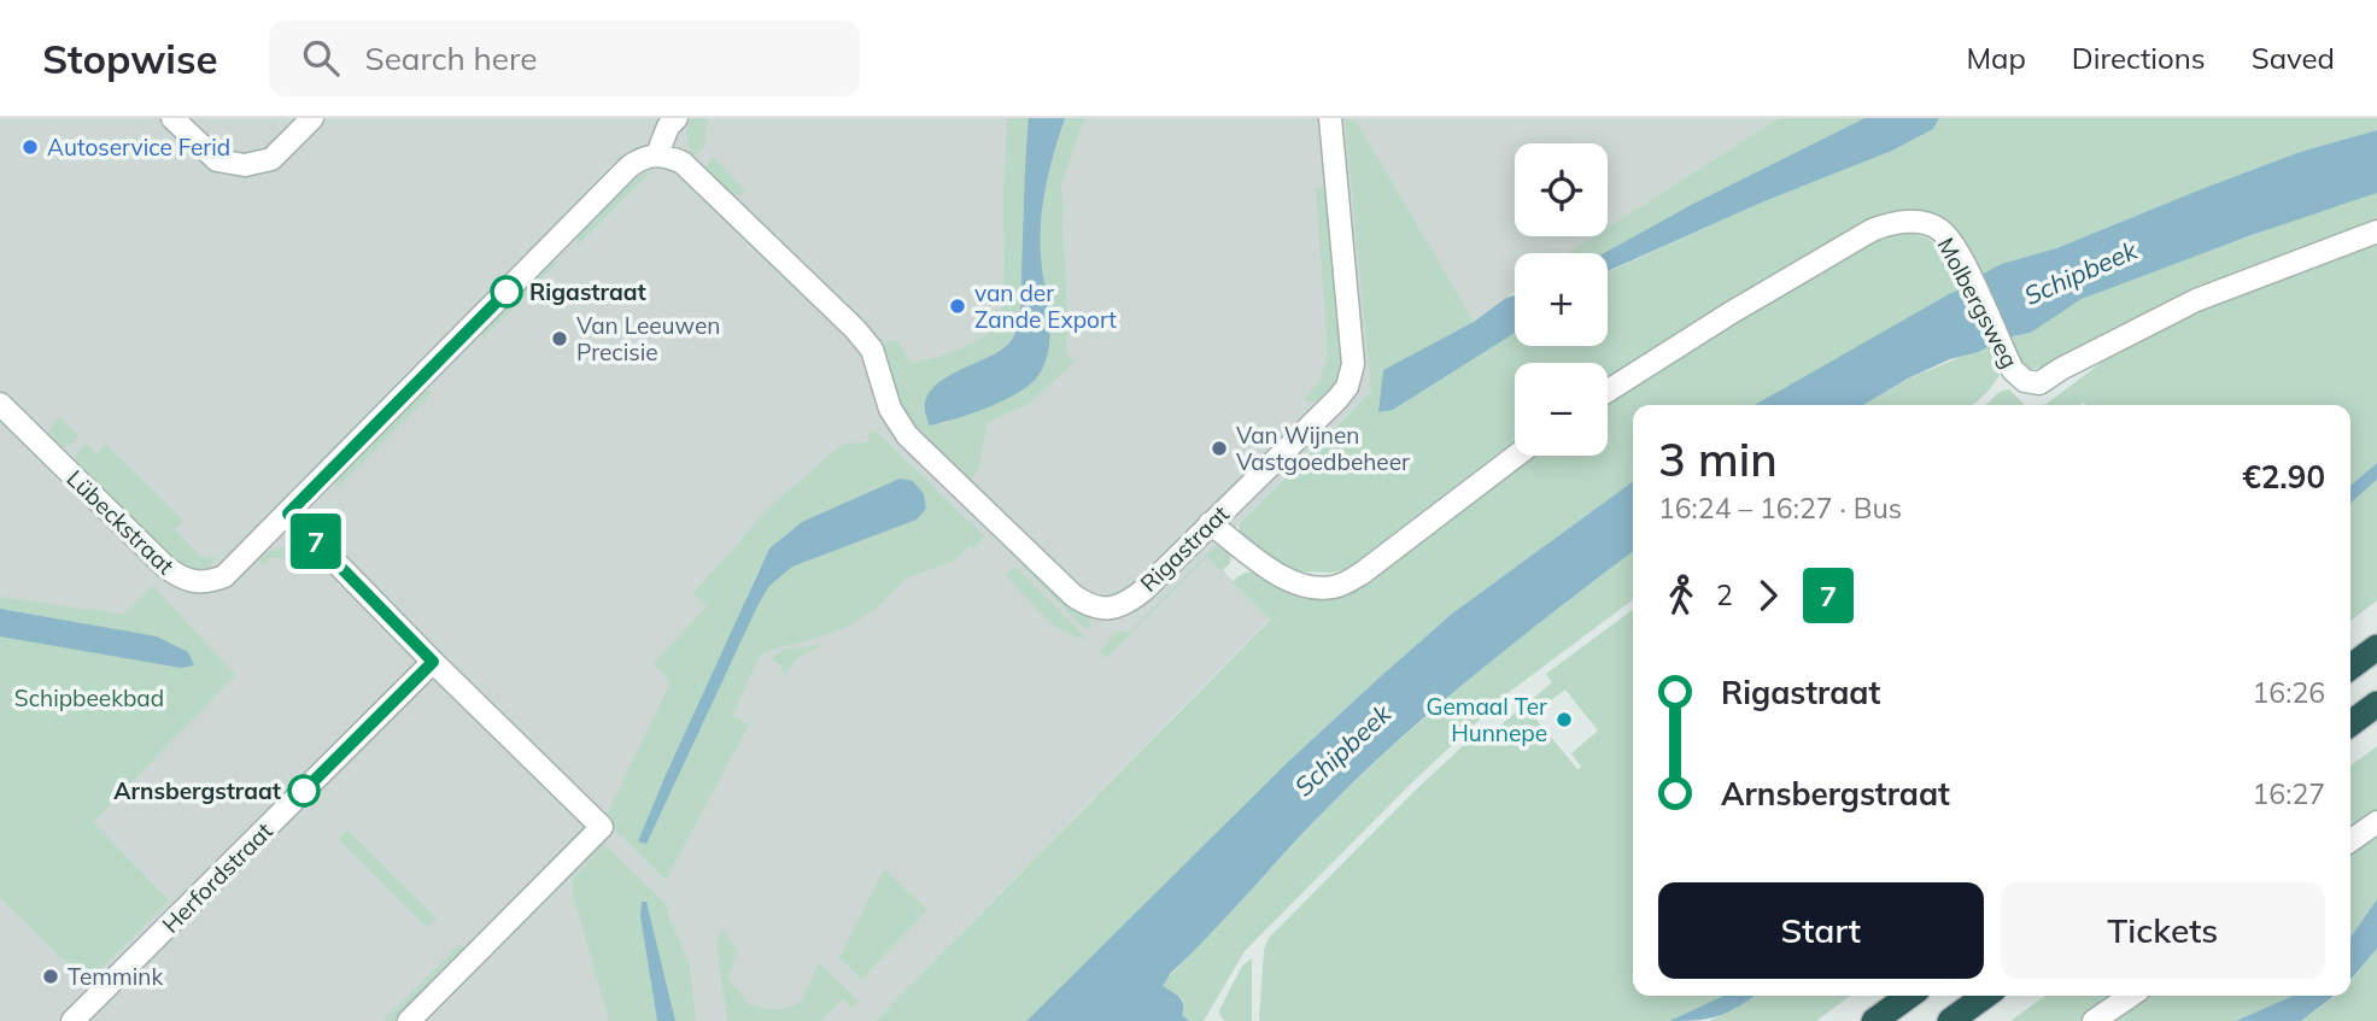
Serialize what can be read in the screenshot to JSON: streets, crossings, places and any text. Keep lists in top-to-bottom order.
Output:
{
  "streets": {
    "street": [
      "Molbergsweg",
      "Lübeckstraat",
      "Rigastraat",
      "Herfordstraat"
    ]
  },
  "crossings": [
    ["Lübeckstraat", "Rigastraat"]
  ],
  "water": ["Schipbeek"],
  "parks": ["Schipbeekbad"],
  "places": [
    "Autoservice Ferid",
    "Rigastraat",
    "van der Zande Export",
    "Van Leeuwen Precisie",
    "Van Wijnen Vastgoedbeheer",
    "Gemaal Ter Hunnepe",
    "Arnsbergstraat",
    "Temmink"
  ],
  "lines": ["bus line 7"],
  "page": {
    "header": "Stopwise",
    "search": "Search here",
    "nav": ["Map", "Directions", "Saved"],
    "on_map": "7",
    "map_buttons": ["+", "−"],
    "heading": ["3 min", "16:24 – 16:27 · Bus", "€2.90"],
    "legs": ["2", "7"],
    "list": [
      {
        "name": "Rigastraat",
        "value": "16:26"
      },
      {
        "name": "Arnsbergstraat",
        "value": "16:27"
      }
    ],
    "buttons": ["Start", "Tickets"]
  }
}
